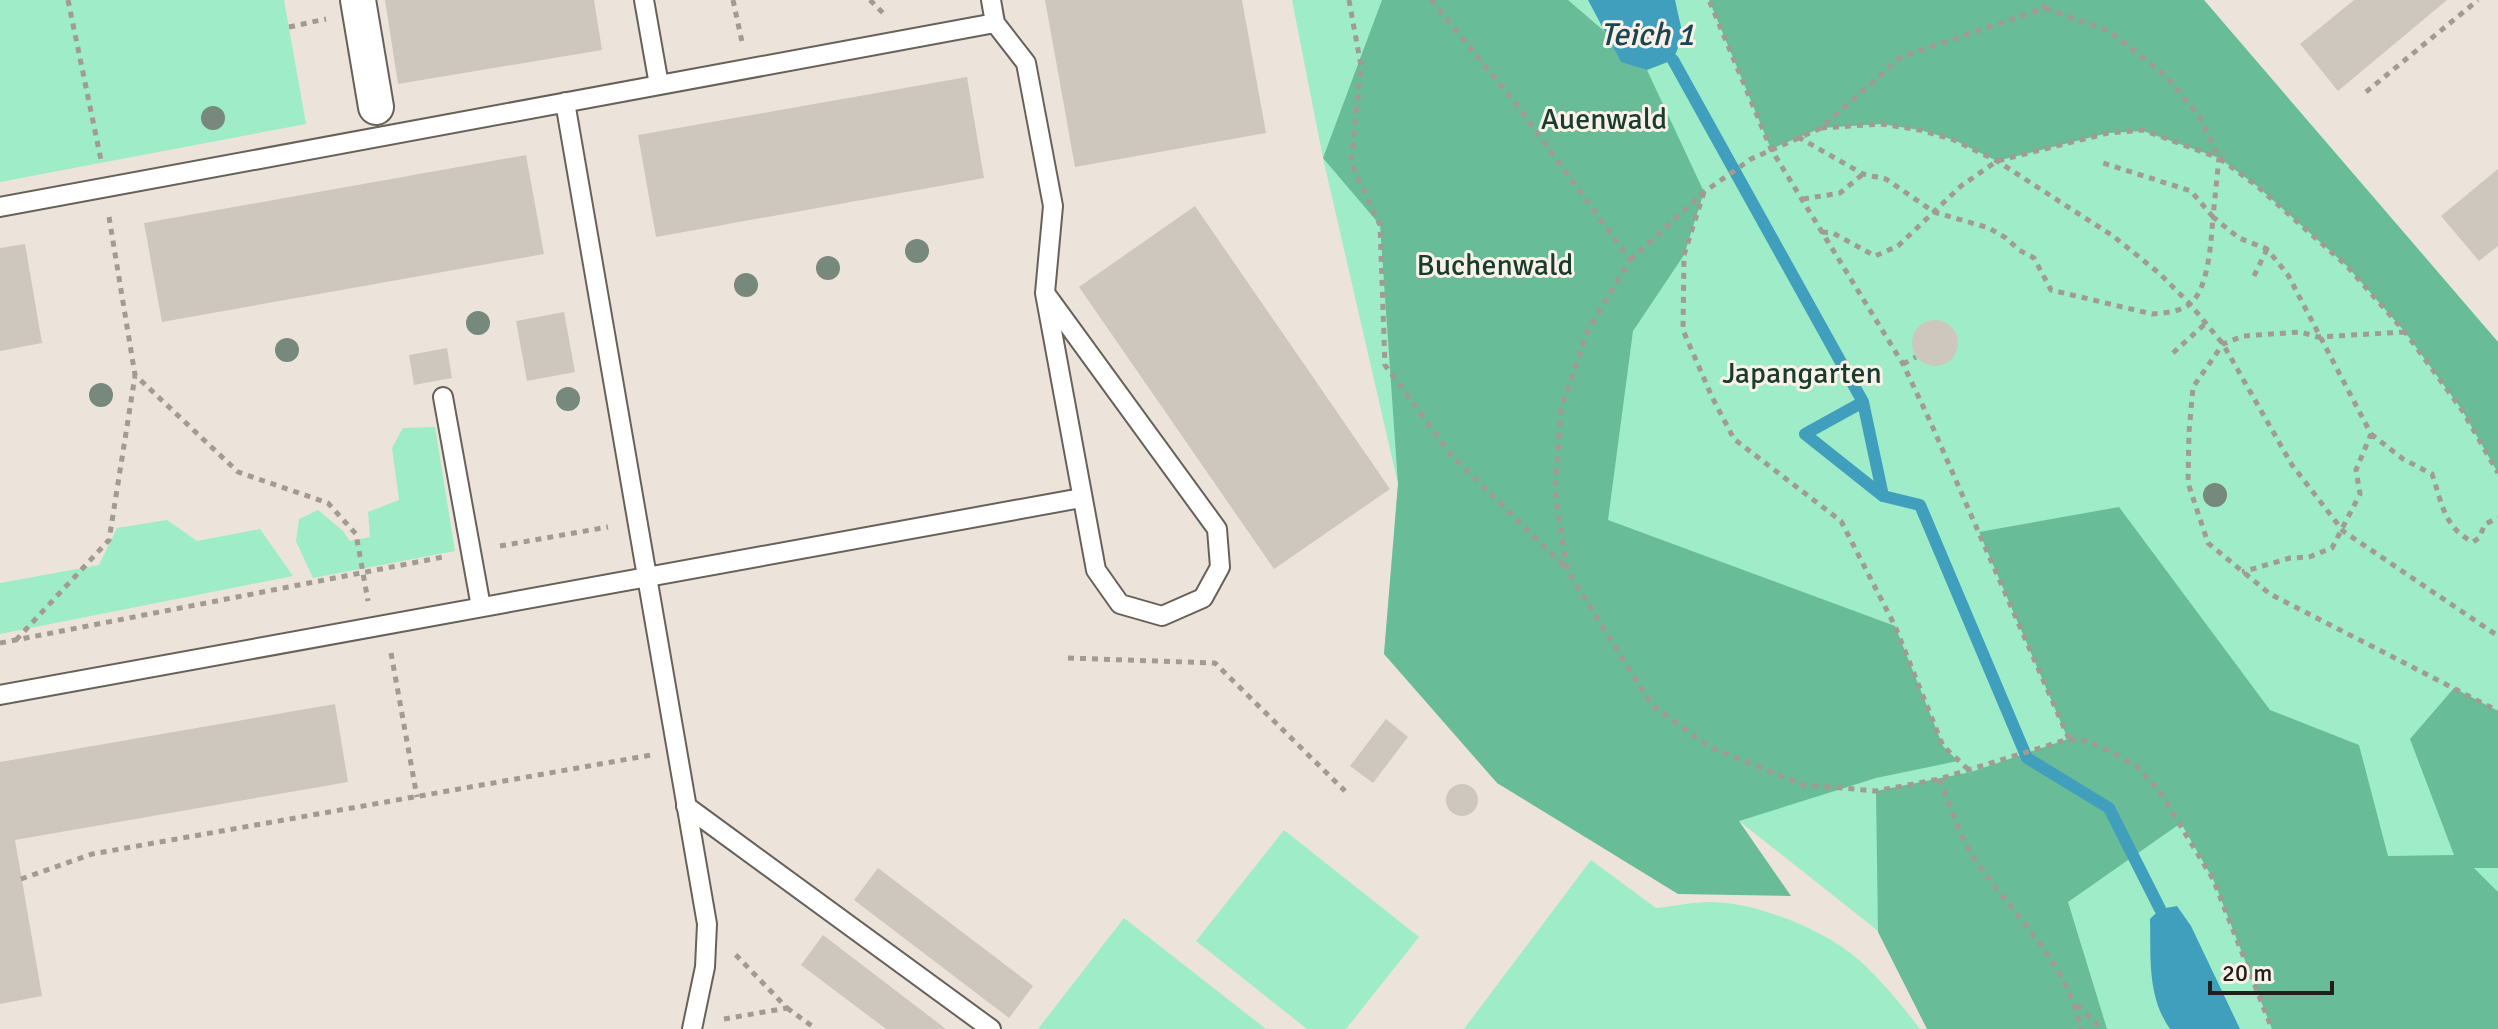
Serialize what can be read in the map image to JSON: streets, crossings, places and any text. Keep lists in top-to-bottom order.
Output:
{
  "water": ["Teich 1"],
  "parks": ["Auenwald", "Buchenwald", "Japangarten"],
  "scale_bar": "20 m"
}
